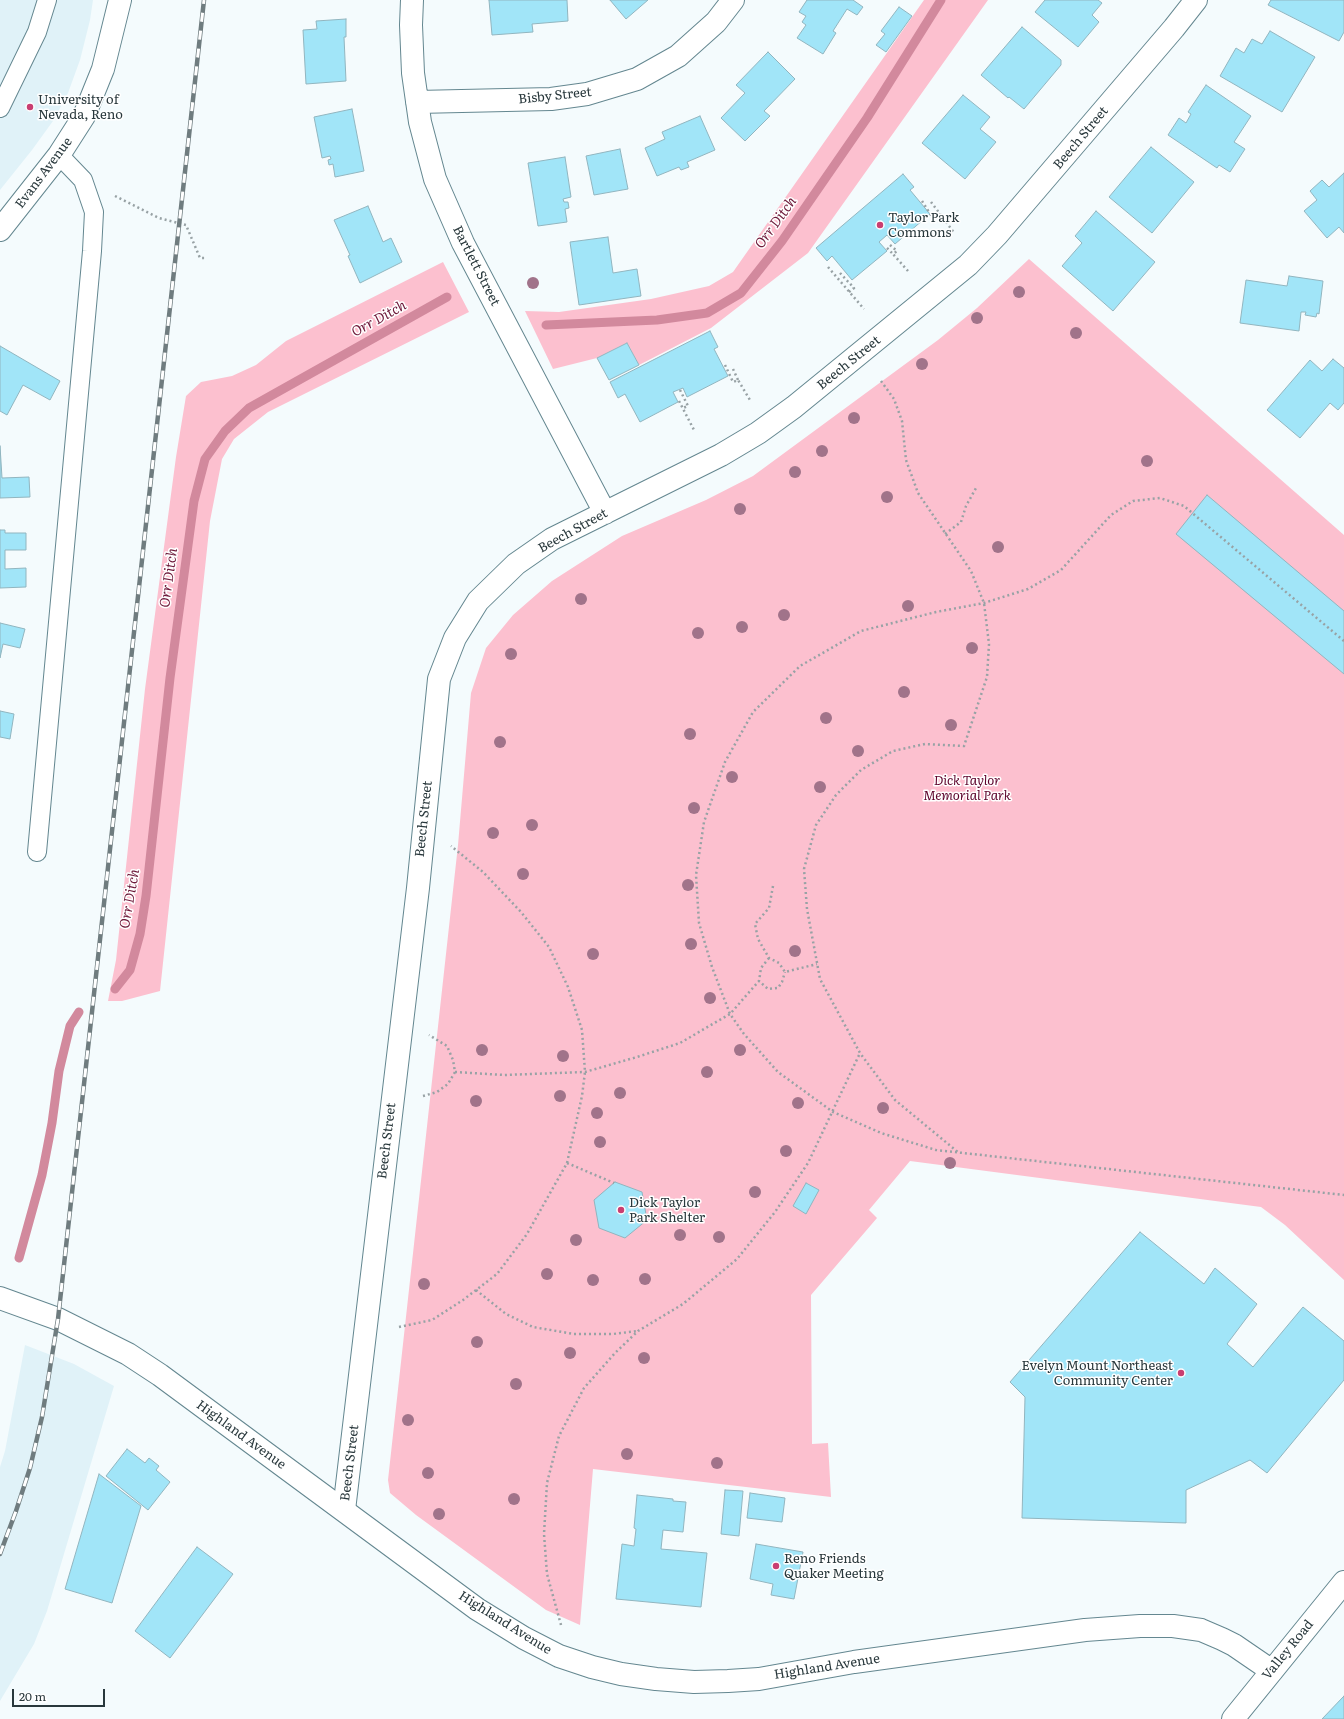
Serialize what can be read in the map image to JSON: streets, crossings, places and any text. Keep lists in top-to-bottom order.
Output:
{
  "streets": {
    "street": [
      "Bisby Street",
      "Beech Street",
      "Evans Avenue",
      "Bartlett Street",
      "Highland Avenue",
      "Valley Road"
    ]
  },
  "crossings": [
    ["Bisby Street", "Bartlett Street"],
    ["Beech Street", "Bartlett Street"],
    ["Beech Street", "Highland Avenue"],
    ["Highland Avenue", "Valley Road"]
  ],
  "water": ["Orr Ditch"],
  "parks": ["Dick Taylor Memorial Park"],
  "places": [
    "University of Nevada, Reno",
    "Taylor Park Commons",
    "Dick Taylor Park Shelter",
    "Evelyn Mount Northeast Community Center",
    "Reno Friends Quaker Meeting"
  ],
  "scale_bar": "20 m"
}
